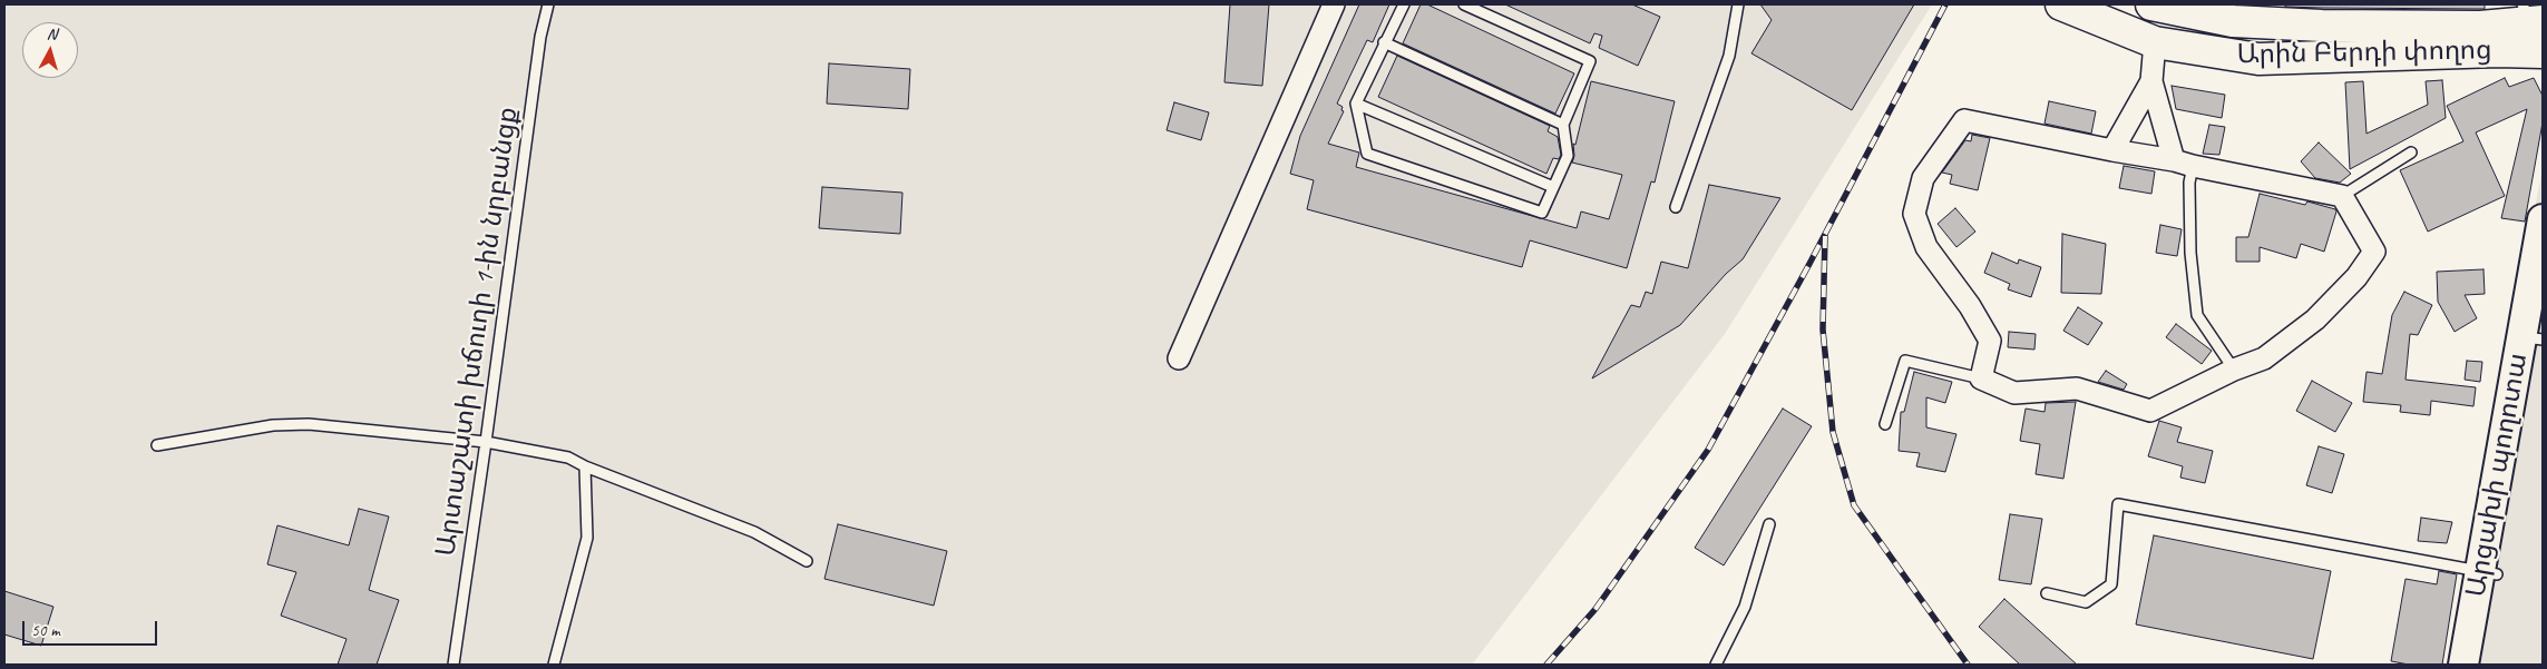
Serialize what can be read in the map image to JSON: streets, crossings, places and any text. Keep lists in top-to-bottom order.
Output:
{
  "streets": {
    "main road": ["Արին Բերդի փողոց"],
    "street": ["Արցախի պողոտա"],
    "lane": ["Արտաշատի խճուղի 1-ին նրբանցք"]
  },
  "scale_bar": "50 m",
  "north": "top"
}
